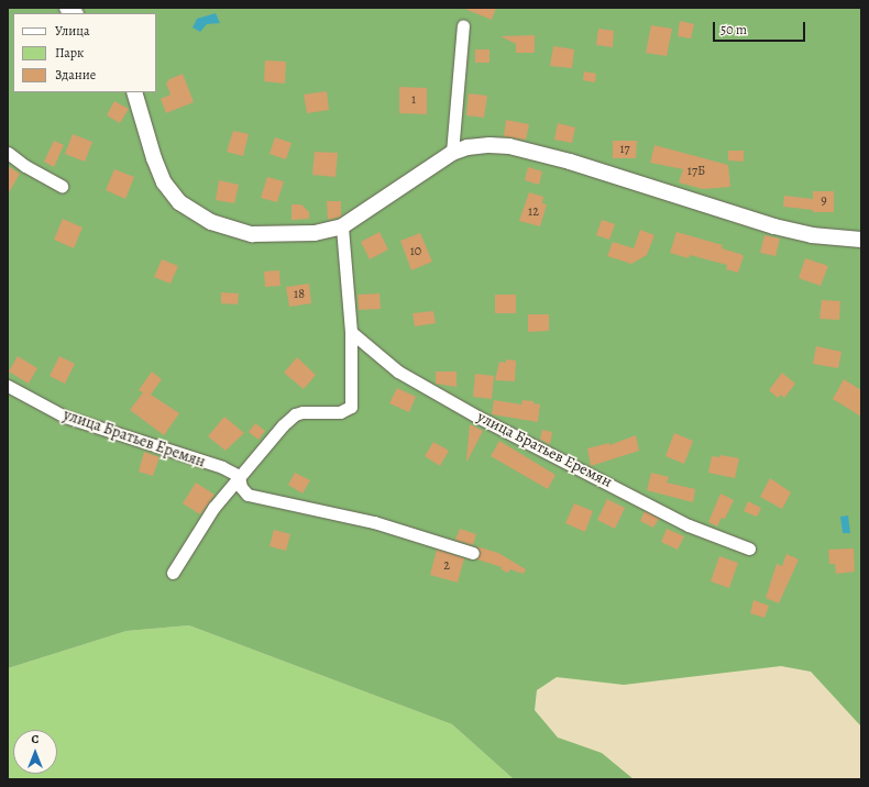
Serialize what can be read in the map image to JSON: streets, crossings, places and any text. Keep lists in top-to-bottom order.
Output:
{
  "streets": {
    "street": ["улица Братьев Еремян"]
  },
  "house_numbers": [
    "1",
    "17",
    "17Б",
    "9",
    "12",
    "10",
    "18",
    "2"
  ],
  "legend": ["Улица", "Парк", "Здание"],
  "scale_bar": "50 m",
  "north": "top"
}
